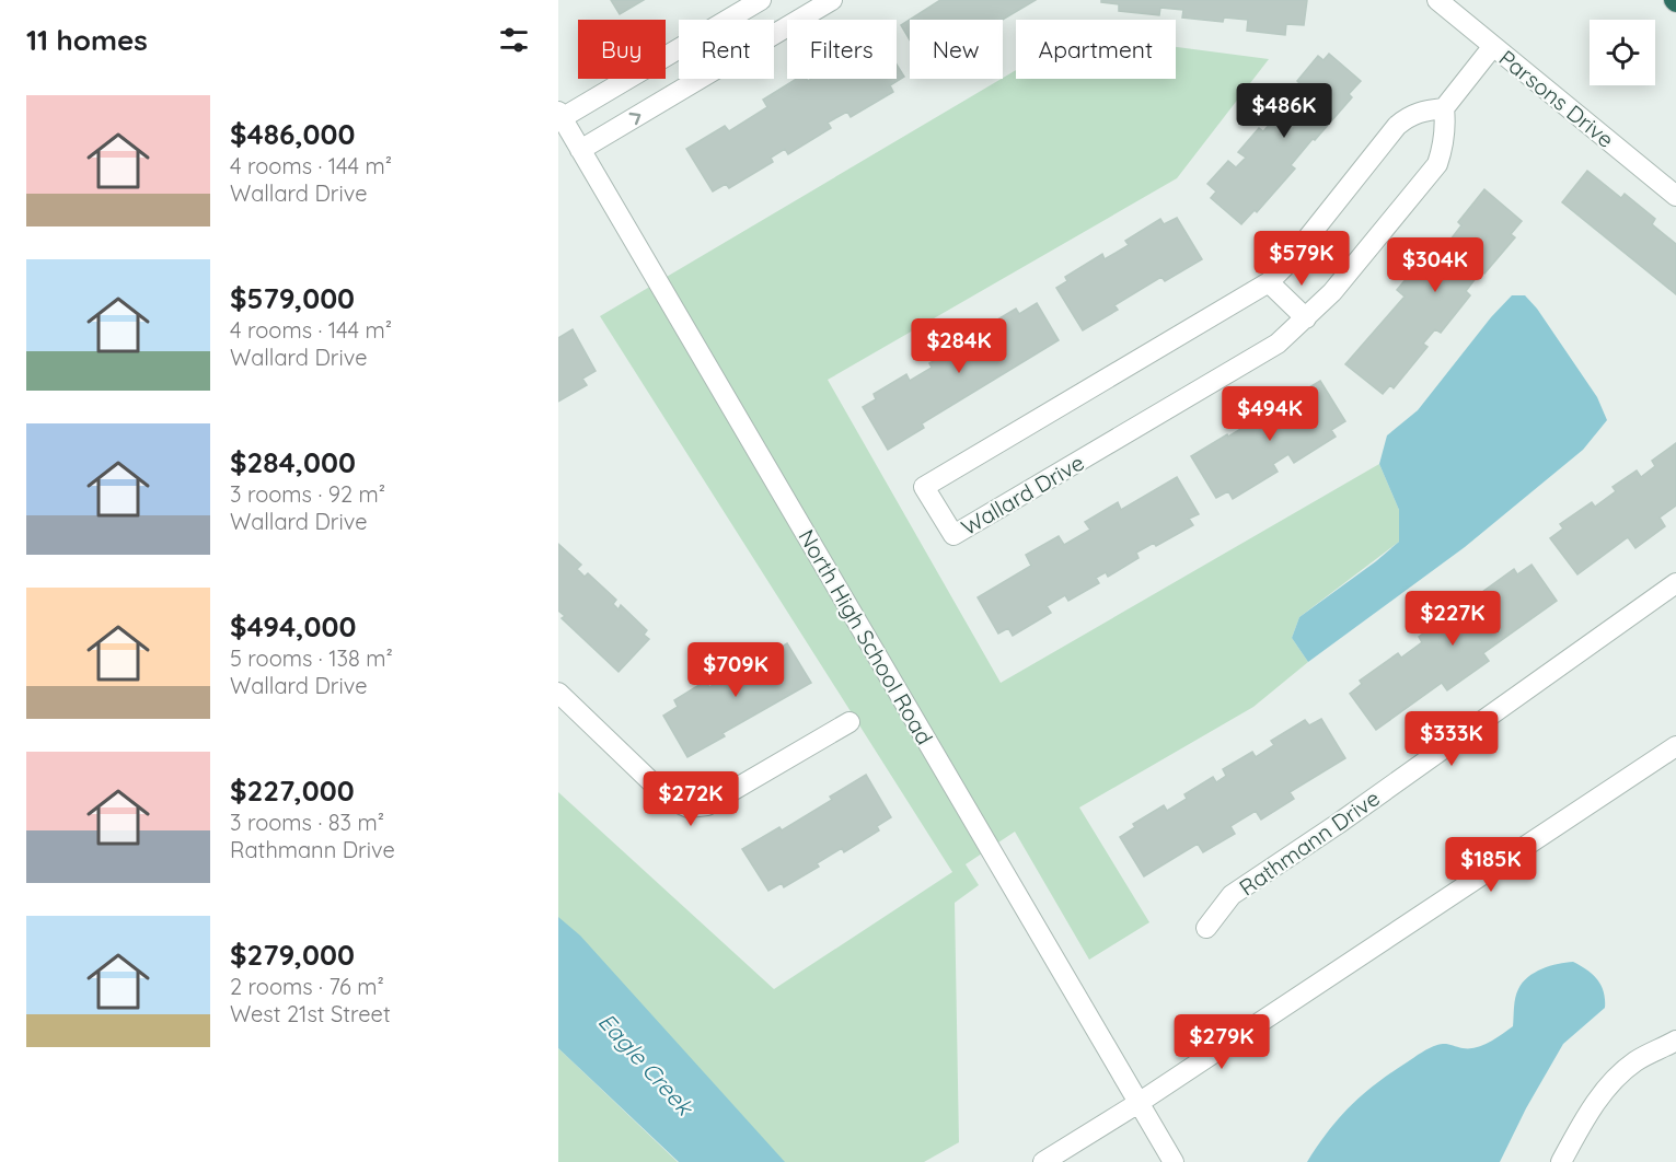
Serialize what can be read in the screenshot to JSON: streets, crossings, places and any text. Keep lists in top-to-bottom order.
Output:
{
  "streets": {
    "street": [
      "Parsons Drive",
      "Wallard Drive",
      "North High School Road",
      "Rathmann Drive"
    ]
  },
  "water": ["Eagle Creek"],
  "page": {
    "heading": "11 homes",
    "chip": [
      "Buy",
      "Rent",
      "Filters",
      "New",
      "Apartment"
    ],
    "list": [
      {
        "name": "$486,000",
        "note": "4 rooms · 144 m² · Wallard Drive"
      },
      {
        "name": "$579,000",
        "note": "4 rooms · 144 m² · Wallard Drive"
      },
      {
        "name": "$284,000",
        "note": "3 rooms · 92 m² · Wallard Drive"
      },
      {
        "name": "$494,000",
        "note": "5 rooms · 138 m² · Wallard Drive"
      },
      {
        "name": "$227,000",
        "note": "3 rooms · 83 m² · Rathmann Drive"
      },
      {
        "name": "$279,000",
        "note": "2 rooms · 76 m² · West 21st Street"
      }
    ],
    "price": [
      "$486K",
      "$579K",
      "$304K",
      "$284K",
      "$494K",
      "$227K",
      "$709K",
      "$333K",
      "$272K",
      "$185K",
      "$279K"
    ]
  }
}
